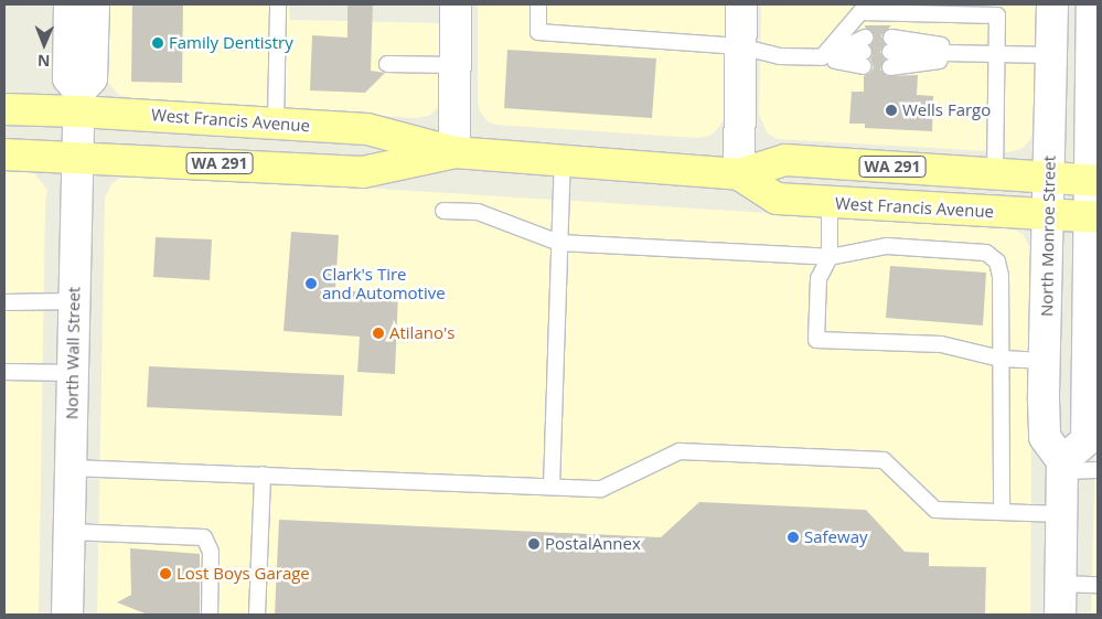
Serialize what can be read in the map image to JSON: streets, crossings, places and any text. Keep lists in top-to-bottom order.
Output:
{
  "streets": {
    "main road": [
      "West Francis Avenue",
      "WA 291",
      "North Monroe Street",
      "North Wall Street"
    ]
  },
  "crossings": [
    ["West Francis Avenue", "North Monroe Street"],
    ["West Francis Avenue", "North Wall Street"]
  ],
  "places": [
    "Family Dentistry",
    "Wells Fargo",
    "Clark's Tire and Automotive",
    "Atilano's",
    "Safeway",
    "PostalAnnex",
    "Lost Boys Garage"
  ],
  "north": "bottom"
}
